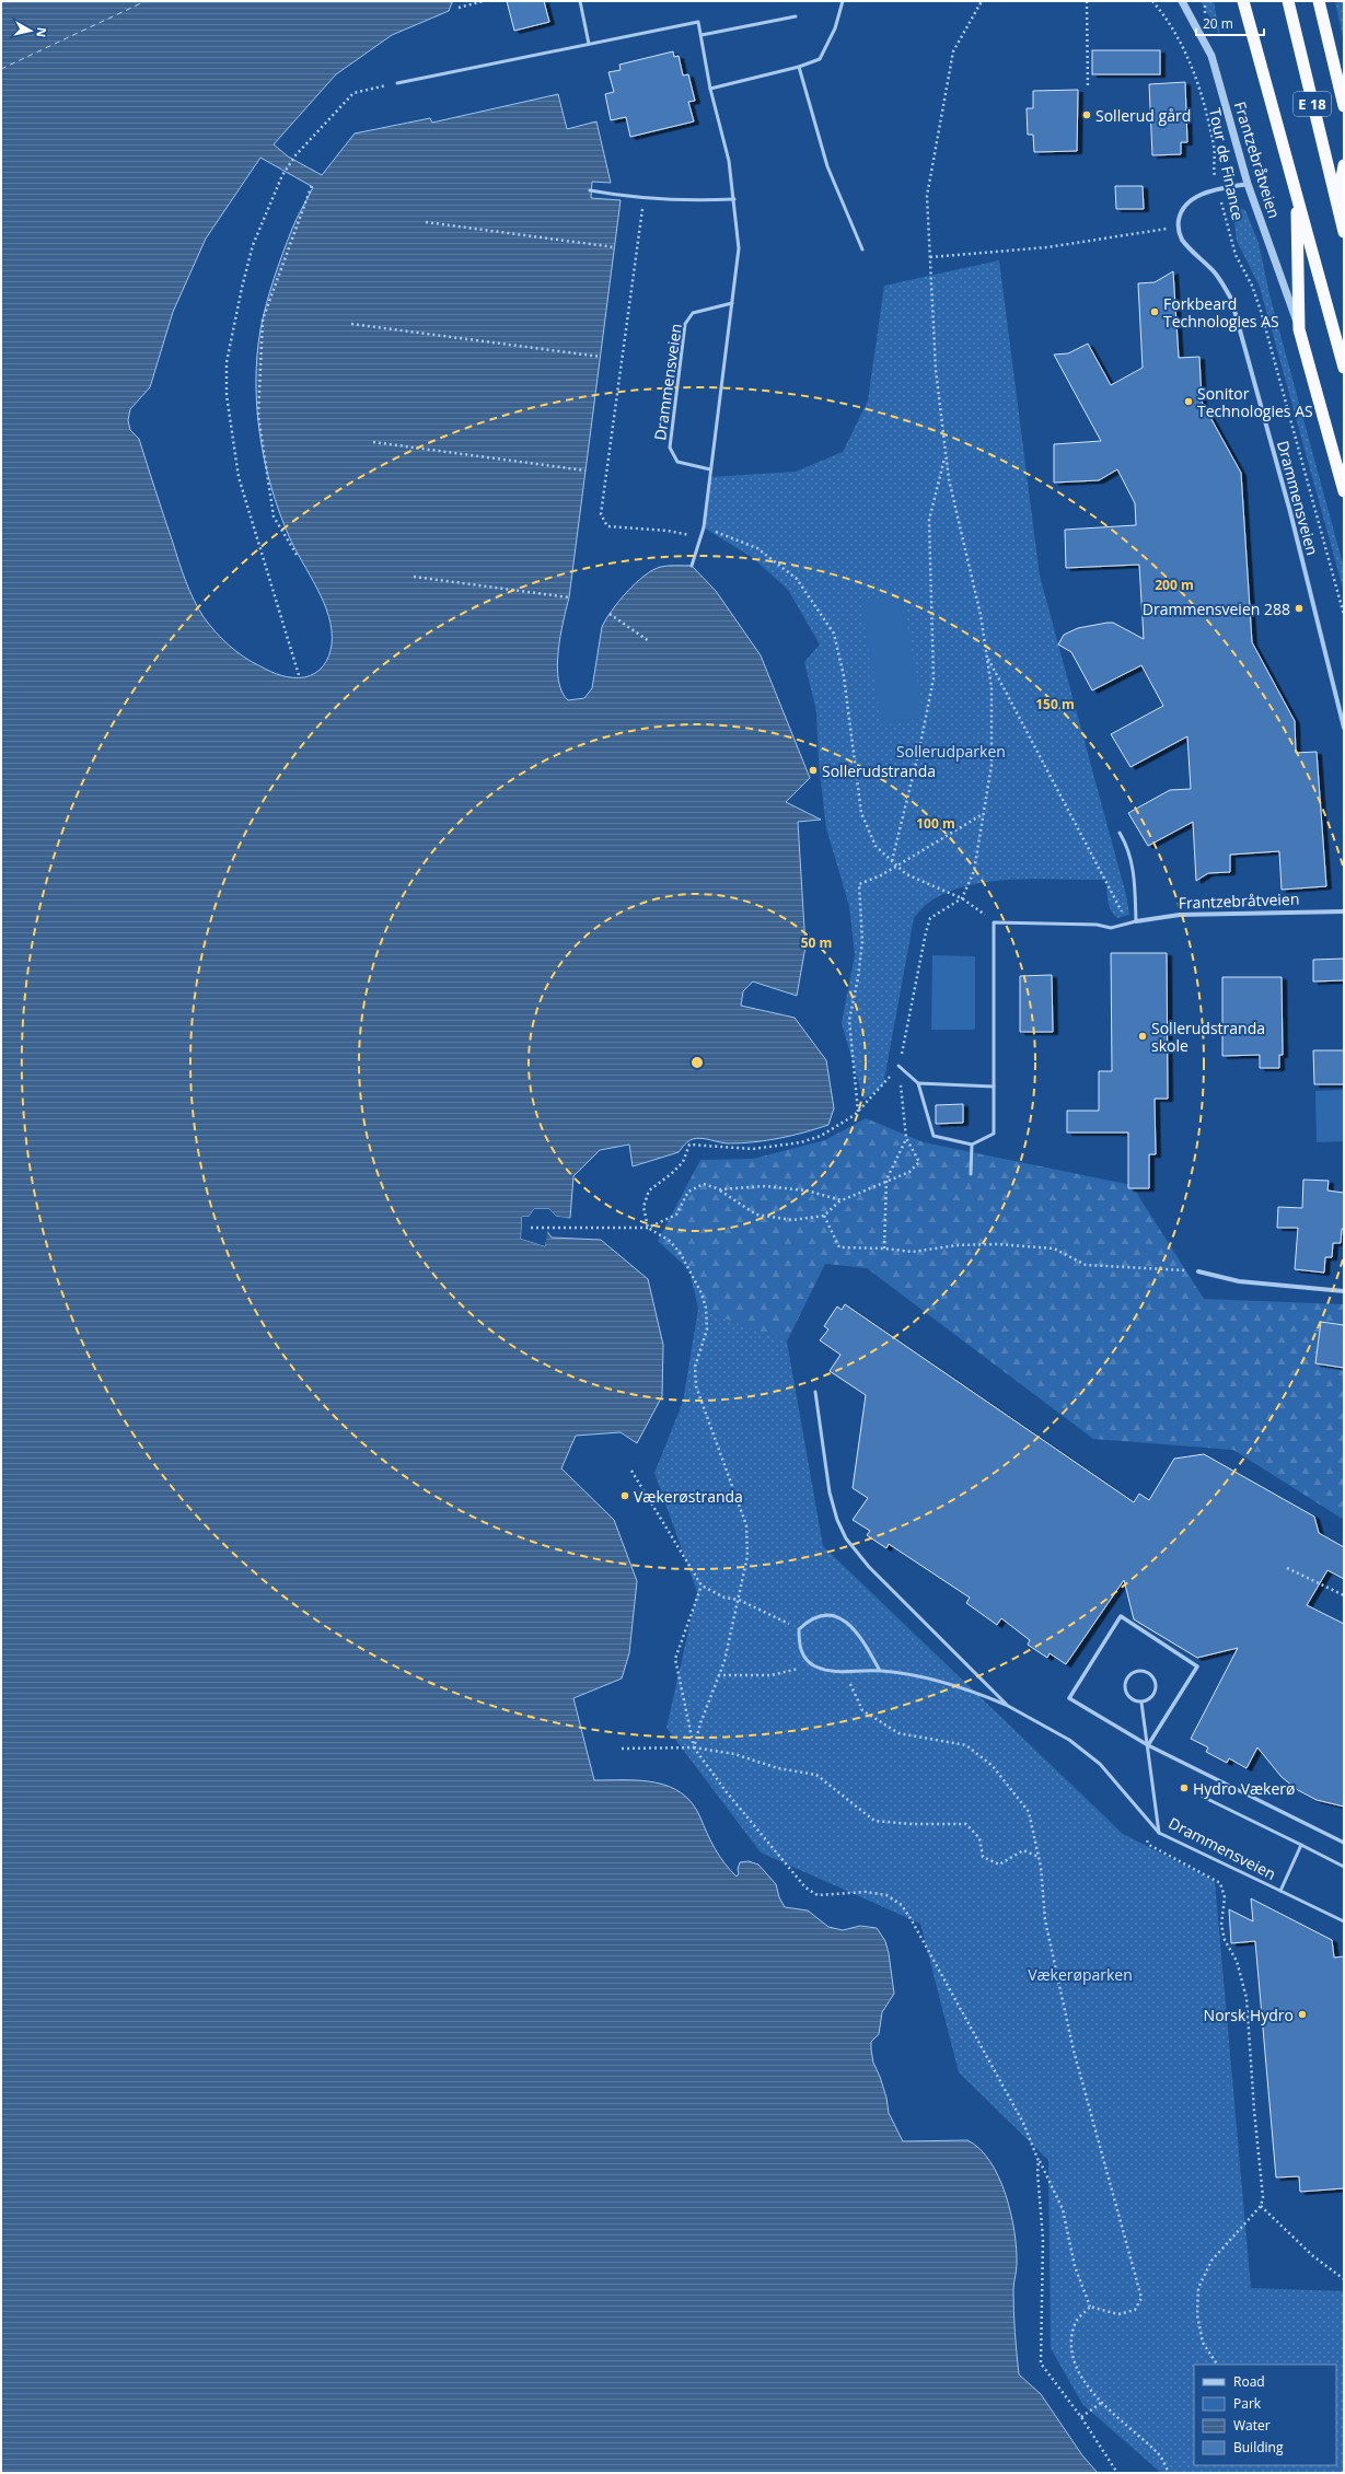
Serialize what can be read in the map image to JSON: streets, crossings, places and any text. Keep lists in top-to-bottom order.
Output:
{
  "streets": {
    "highway": ["E 18"],
    "street": ["Frantzebråtveien", "Drammensveien"],
    "path": ["Tour de Finance"]
  },
  "parks": ["Sollerudparken", "Vækerøparken"],
  "places": [
    "Sollerud gård",
    "Forkbeard Technologies AS",
    "Sonitor Technologies AS",
    "Drammensveien 288",
    "Sollerudstranda",
    "Sollerudstranda skole",
    "Vækerøstranda",
    "Hydro Vækerø",
    "Norsk Hydro"
  ],
  "legend": [
    "Road",
    "Park",
    "Water",
    "Building"
  ],
  "scale_bar": "20 m",
  "north": "right",
  "rings": [
    "200 m",
    "150 m",
    "100 m",
    "50 m"
  ]
}
